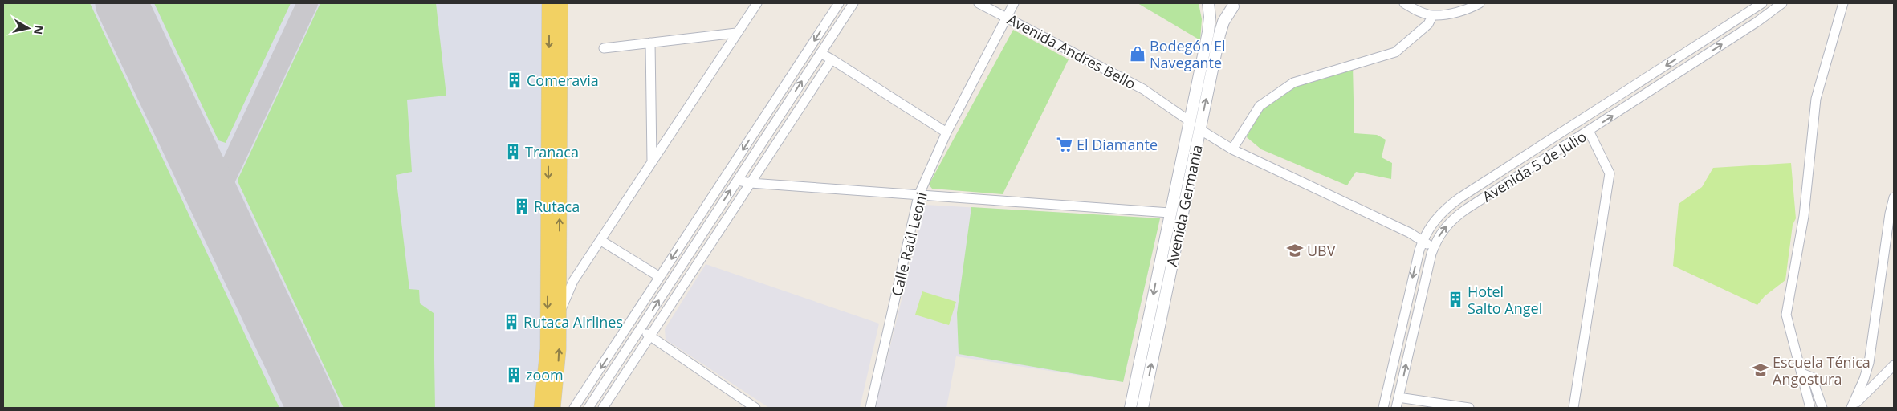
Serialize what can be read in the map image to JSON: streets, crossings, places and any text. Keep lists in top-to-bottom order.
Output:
{
  "streets": {
    "street": [
      "Avenida Andres Bello",
      "Avenida 5 de Julio",
      "Avenida Germania",
      "Calle Raúl Leoni"
    ]
  },
  "crossings": [
    ["Avenida Andres Bello", "Avenida Germania"],
    ["Avenida Andres Bello", "Calle Raúl Leoni"]
  ],
  "places": {
    "shop": ["Bodegón El Navegante"],
    "building": [
      "Comeravia",
      "Tranaca",
      "Rutaca",
      "Hotel Salto Angel",
      "Rutaca Airlines",
      "zoom"
    ],
    "supermarket": ["El Diamante"],
    "school or university": ["UBV", "Escuela Ténica Angostura"]
  },
  "north": "right"
}
